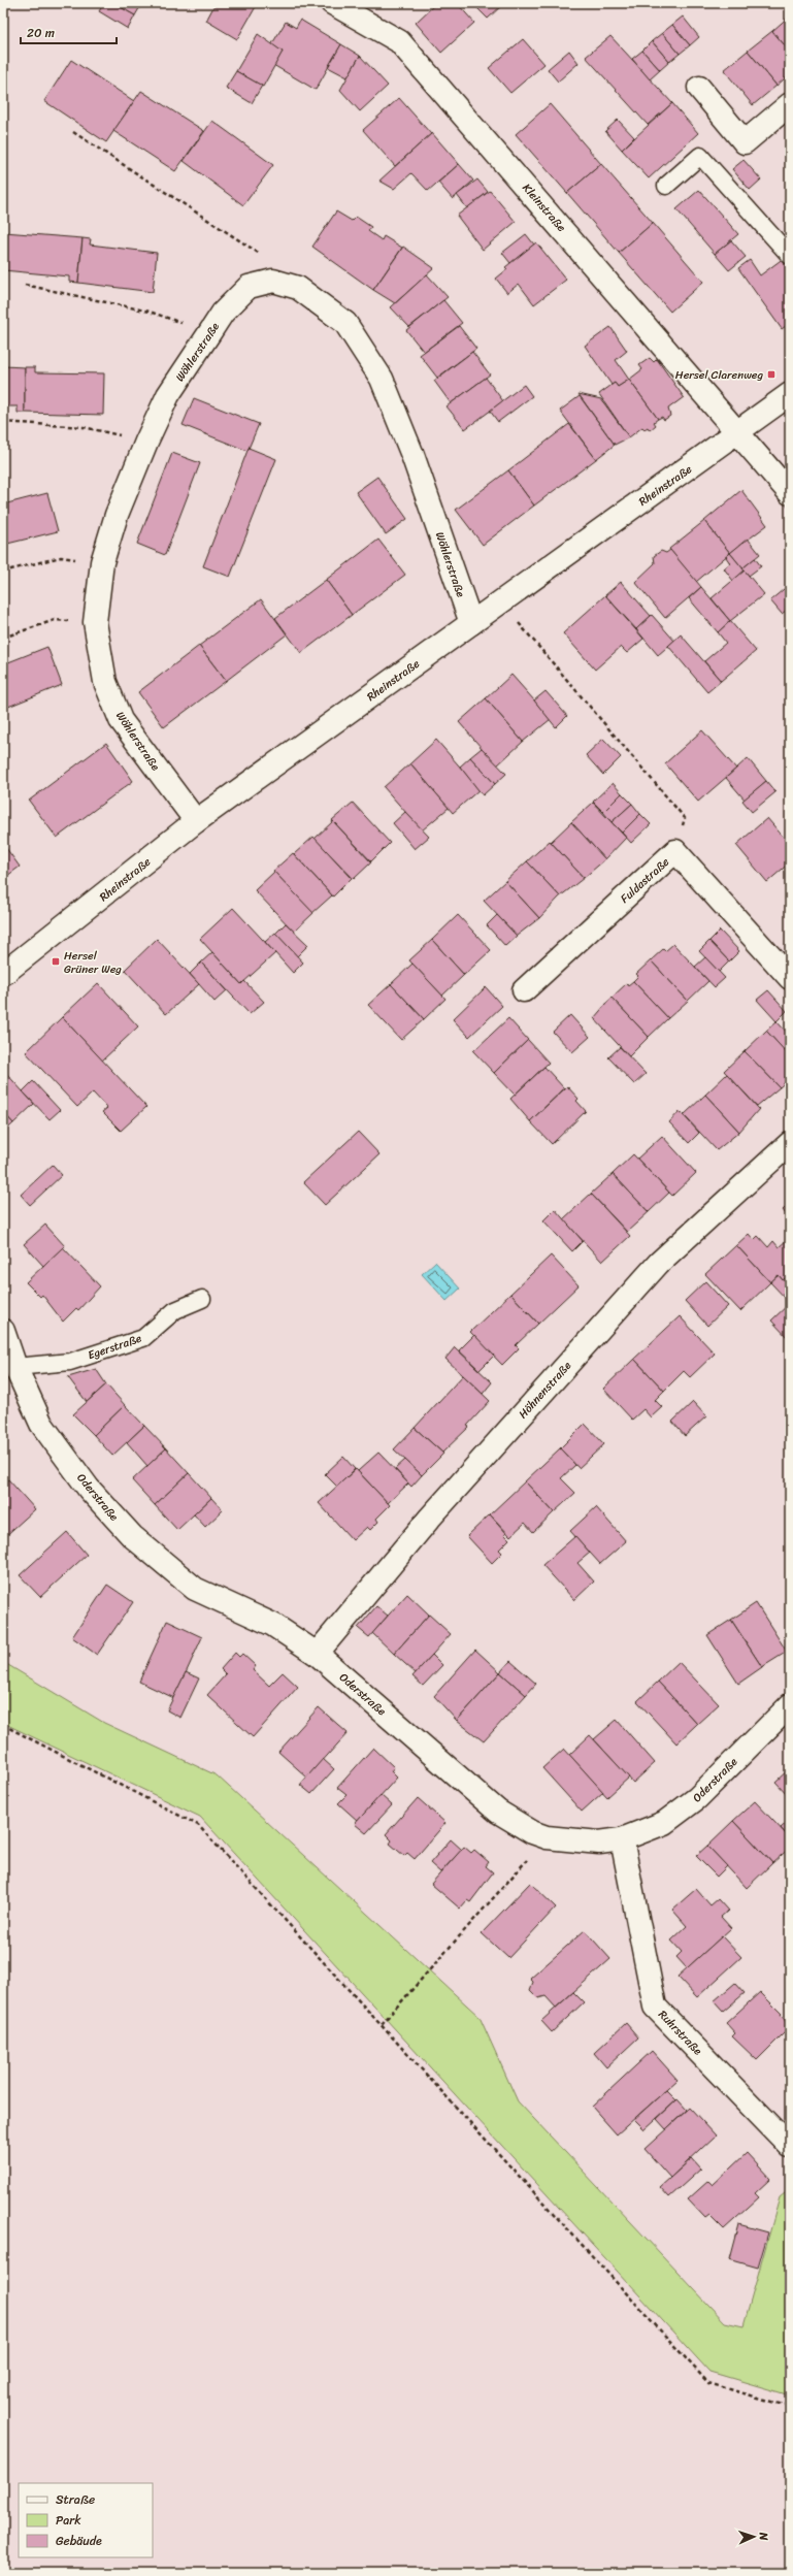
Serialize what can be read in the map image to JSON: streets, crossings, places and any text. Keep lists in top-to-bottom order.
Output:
{
  "streets": {
    "street": [
      "Kleinstraße",
      "Wöhlerstraße",
      "Rheinstraße",
      "Fuldastraße",
      "Höhnenstraße",
      "Oderstraße",
      "Ruhrstraße"
    ],
    "lane": ["Egerstraße"]
  },
  "crossings": [
    ["Kleinstraße", "Rheinstraße"],
    ["Wöhlerstraße", "Rheinstraße"],
    ["Egerstraße", "Oderstraße"],
    ["Höhnenstraße", "Oderstraße"],
    ["Oderstraße", "Ruhrstraße"]
  ],
  "places": {
    "transit": ["Hersel Clarenweg", "Hersel Grüner Weg"]
  },
  "legend": ["Straße", "Park", "Gebäude"],
  "scale_bar": "20 m",
  "north": "right"
}
